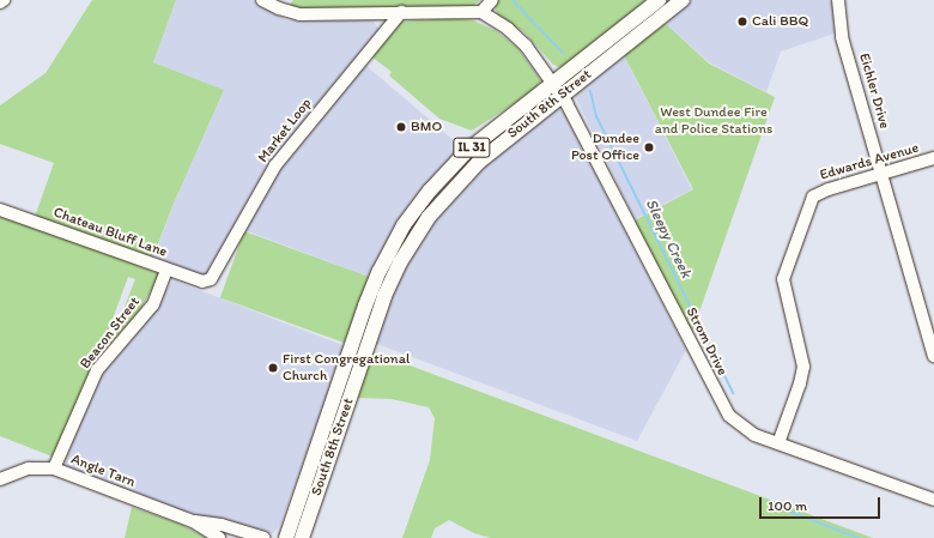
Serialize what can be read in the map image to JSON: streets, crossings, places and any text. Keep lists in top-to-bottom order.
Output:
{
  "streets": {
    "main road": ["South 8th Street", "IL 31"],
    "street": [
      "Eichler Drive",
      "Market Loop",
      "Edwards Avenue",
      "Chateau Bluff Lane",
      "Beacon Street",
      "Strom Drive",
      "Angle Tarn"
    ]
  },
  "crossings": [
    ["Eichler Drive", "Edwards Avenue"],
    ["South 8th Street", "Strom Drive"],
    ["Market Loop", "Chateau Bluff Lane"],
    ["Edwards Avenue", "Strom Drive"],
    ["Chateau Bluff Lane", "Beacon Street"],
    ["Beacon Street", "Angle Tarn"]
  ],
  "water": ["Sleepy Creek"],
  "parks": ["West Dundee Fire and Police Stations"],
  "places": [
    "Cali BBQ",
    "BMO",
    "Dundee Post Office",
    "First Congregational Church"
  ],
  "scale_bar": "100 m"
}
